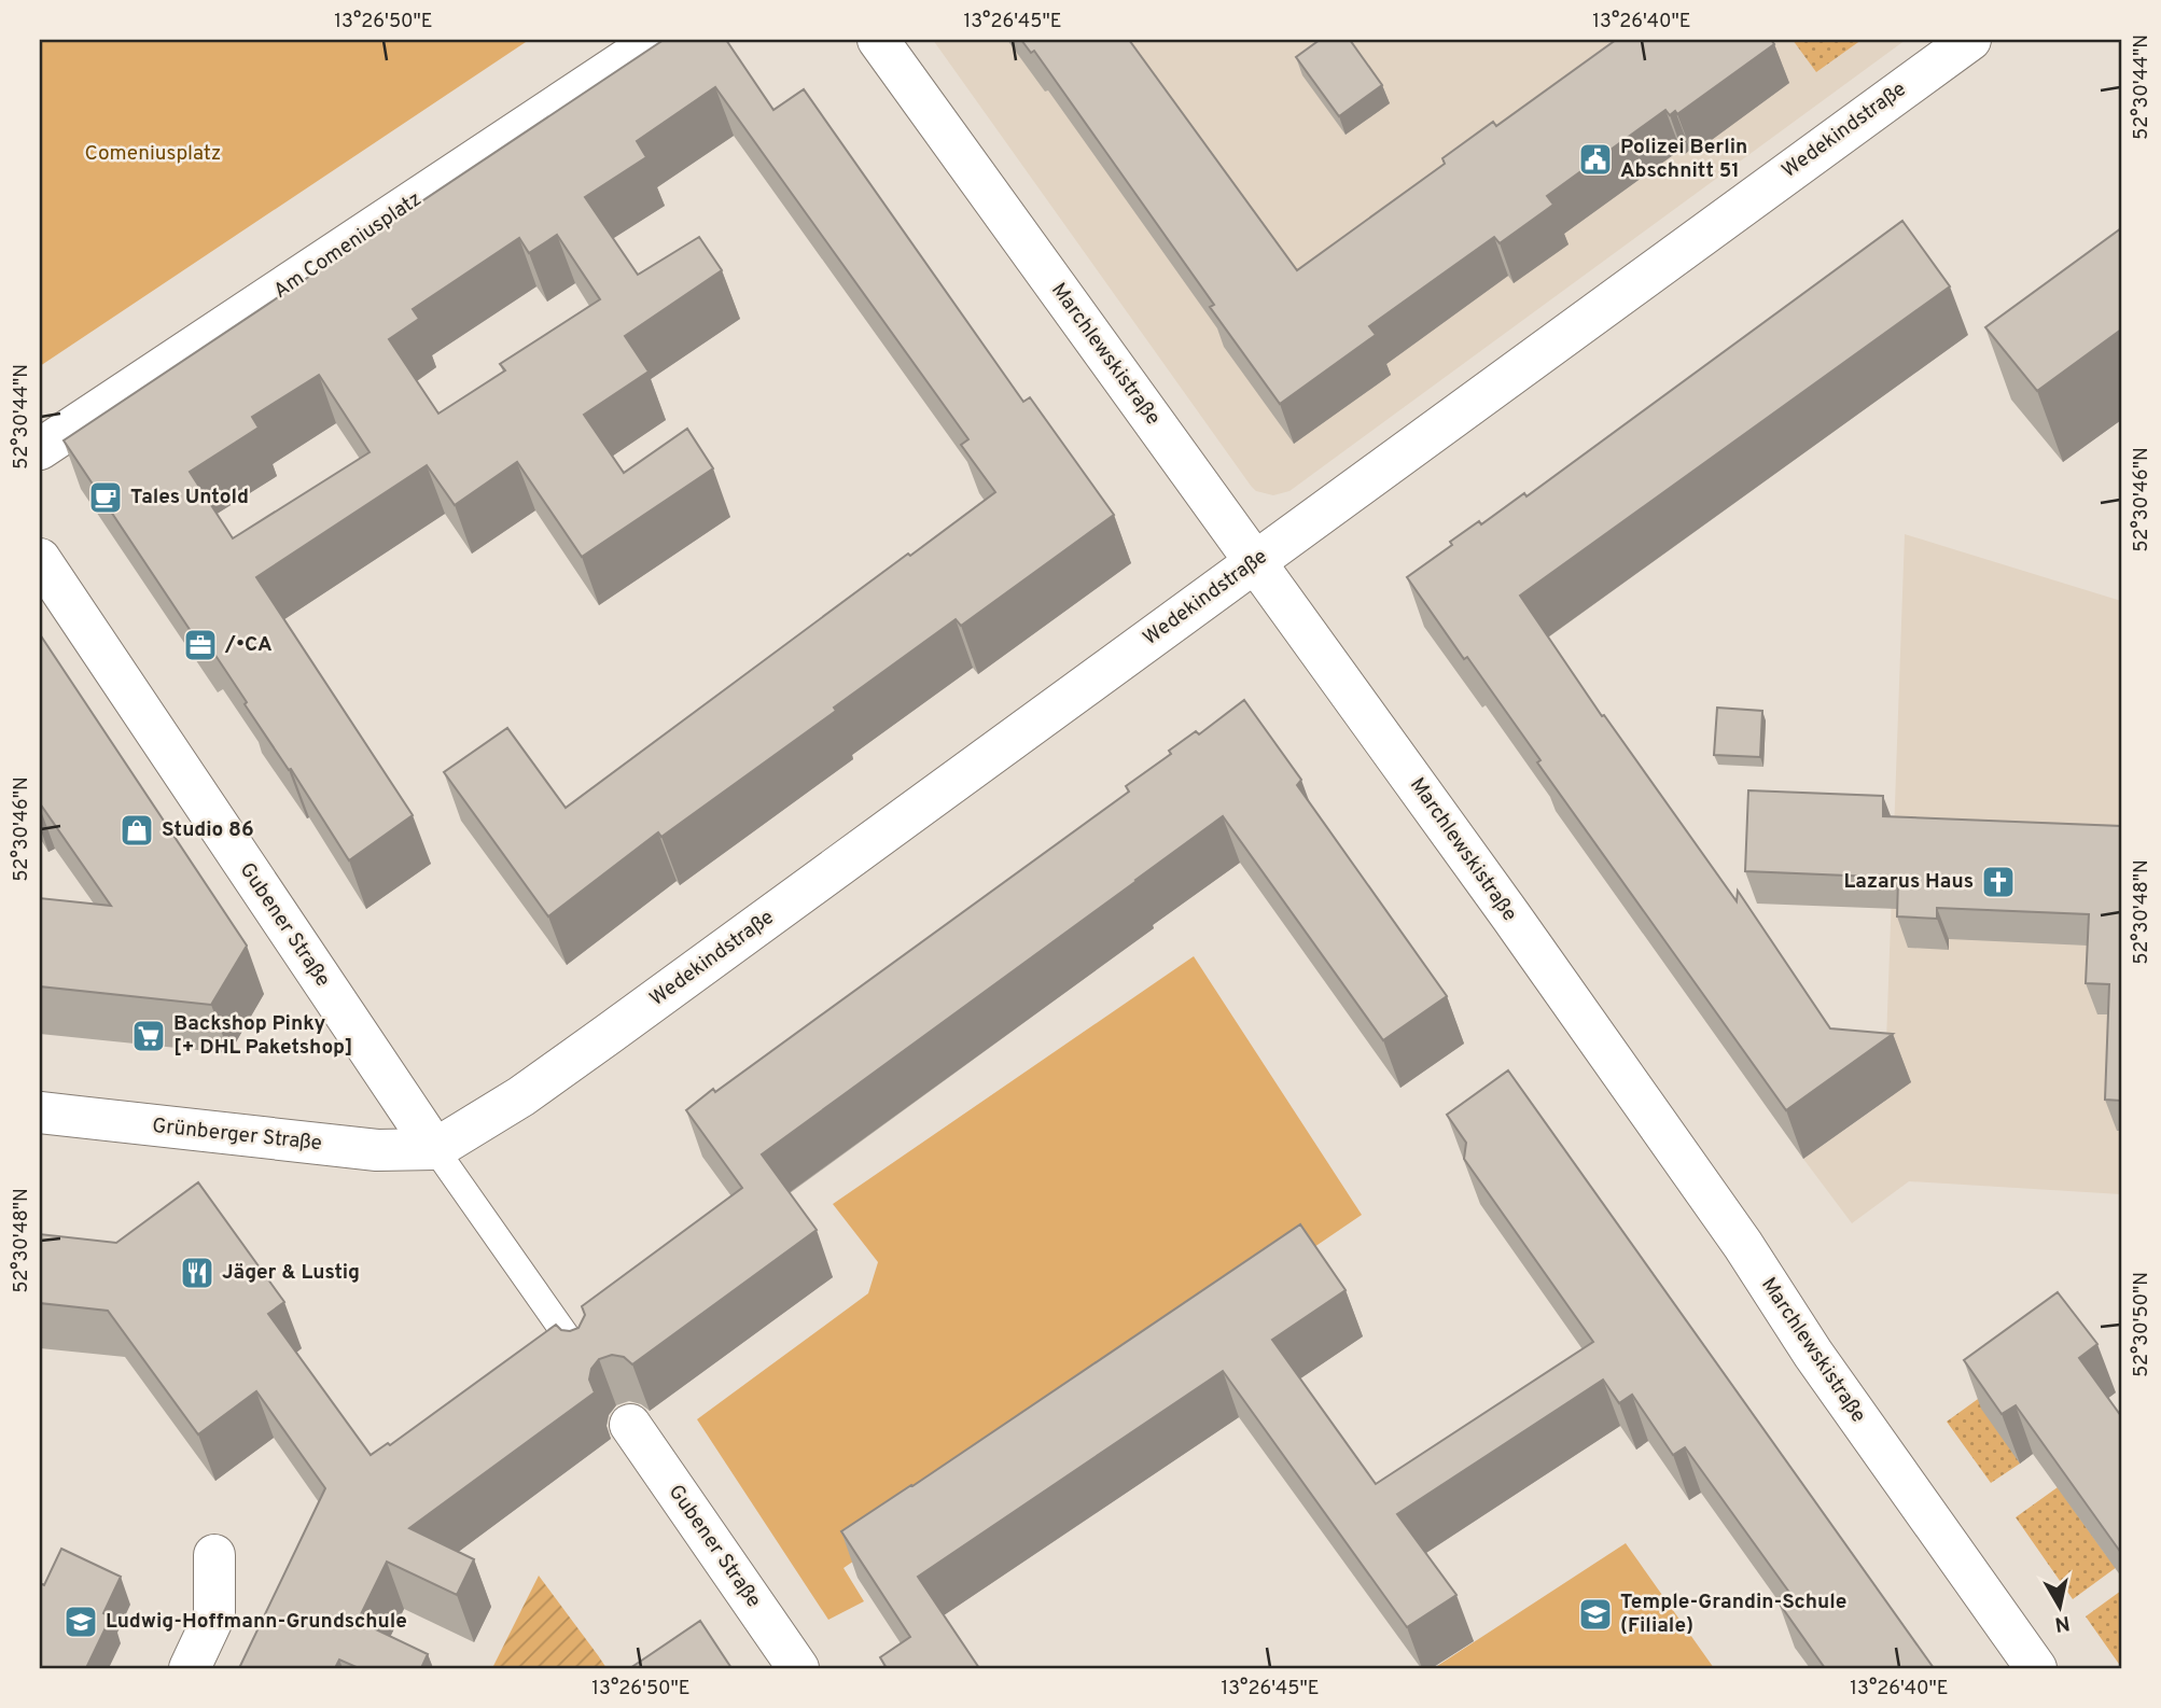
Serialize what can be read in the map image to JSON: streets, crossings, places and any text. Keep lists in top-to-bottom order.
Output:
{
  "streets": {
    "street": [
      "Wedekindstraße",
      "Am Comeniusplatz",
      "Marchlewskistraße",
      "Gubener Straße",
      "Grünberger Straße"
    ]
  },
  "crossings": [
    ["Wedekindstraße", "Marchlewskistraße"],
    ["Wedekindstraße", "Gubener Straße"],
    ["Wedekindstraße", "Grünberger Straße"],
    ["Gubener Straße", "Grünberger Straße"]
  ],
  "parks": ["Comeniusplatz"],
  "places": {
    "public building": ["Polizei Berlin Abschnitt 51"],
    "cafe": ["Tales Untold"],
    "office": ["/•CA"],
    "shop": ["Studio 86"],
    "church": ["Lazarus Haus"],
    "supermarket": ["Backshop Pinky [+ DHL Paketshop]"],
    "restaurant": ["Jäger & Lustig"],
    "school or university": ["Temple-Grandin-Schule (Filiale)", "Ludwig-Hoffmann-Grundschule"]
  },
  "north": "bottom",
  "coordinates": [
    "13°26'50\"E",
    "13°26'45\"E",
    "13°26'40\"E",
    "52°30'44\"N",
    "52°30'46\"N",
    "52°30'48\"N",
    "52°30'50\"N"
  ]
}
